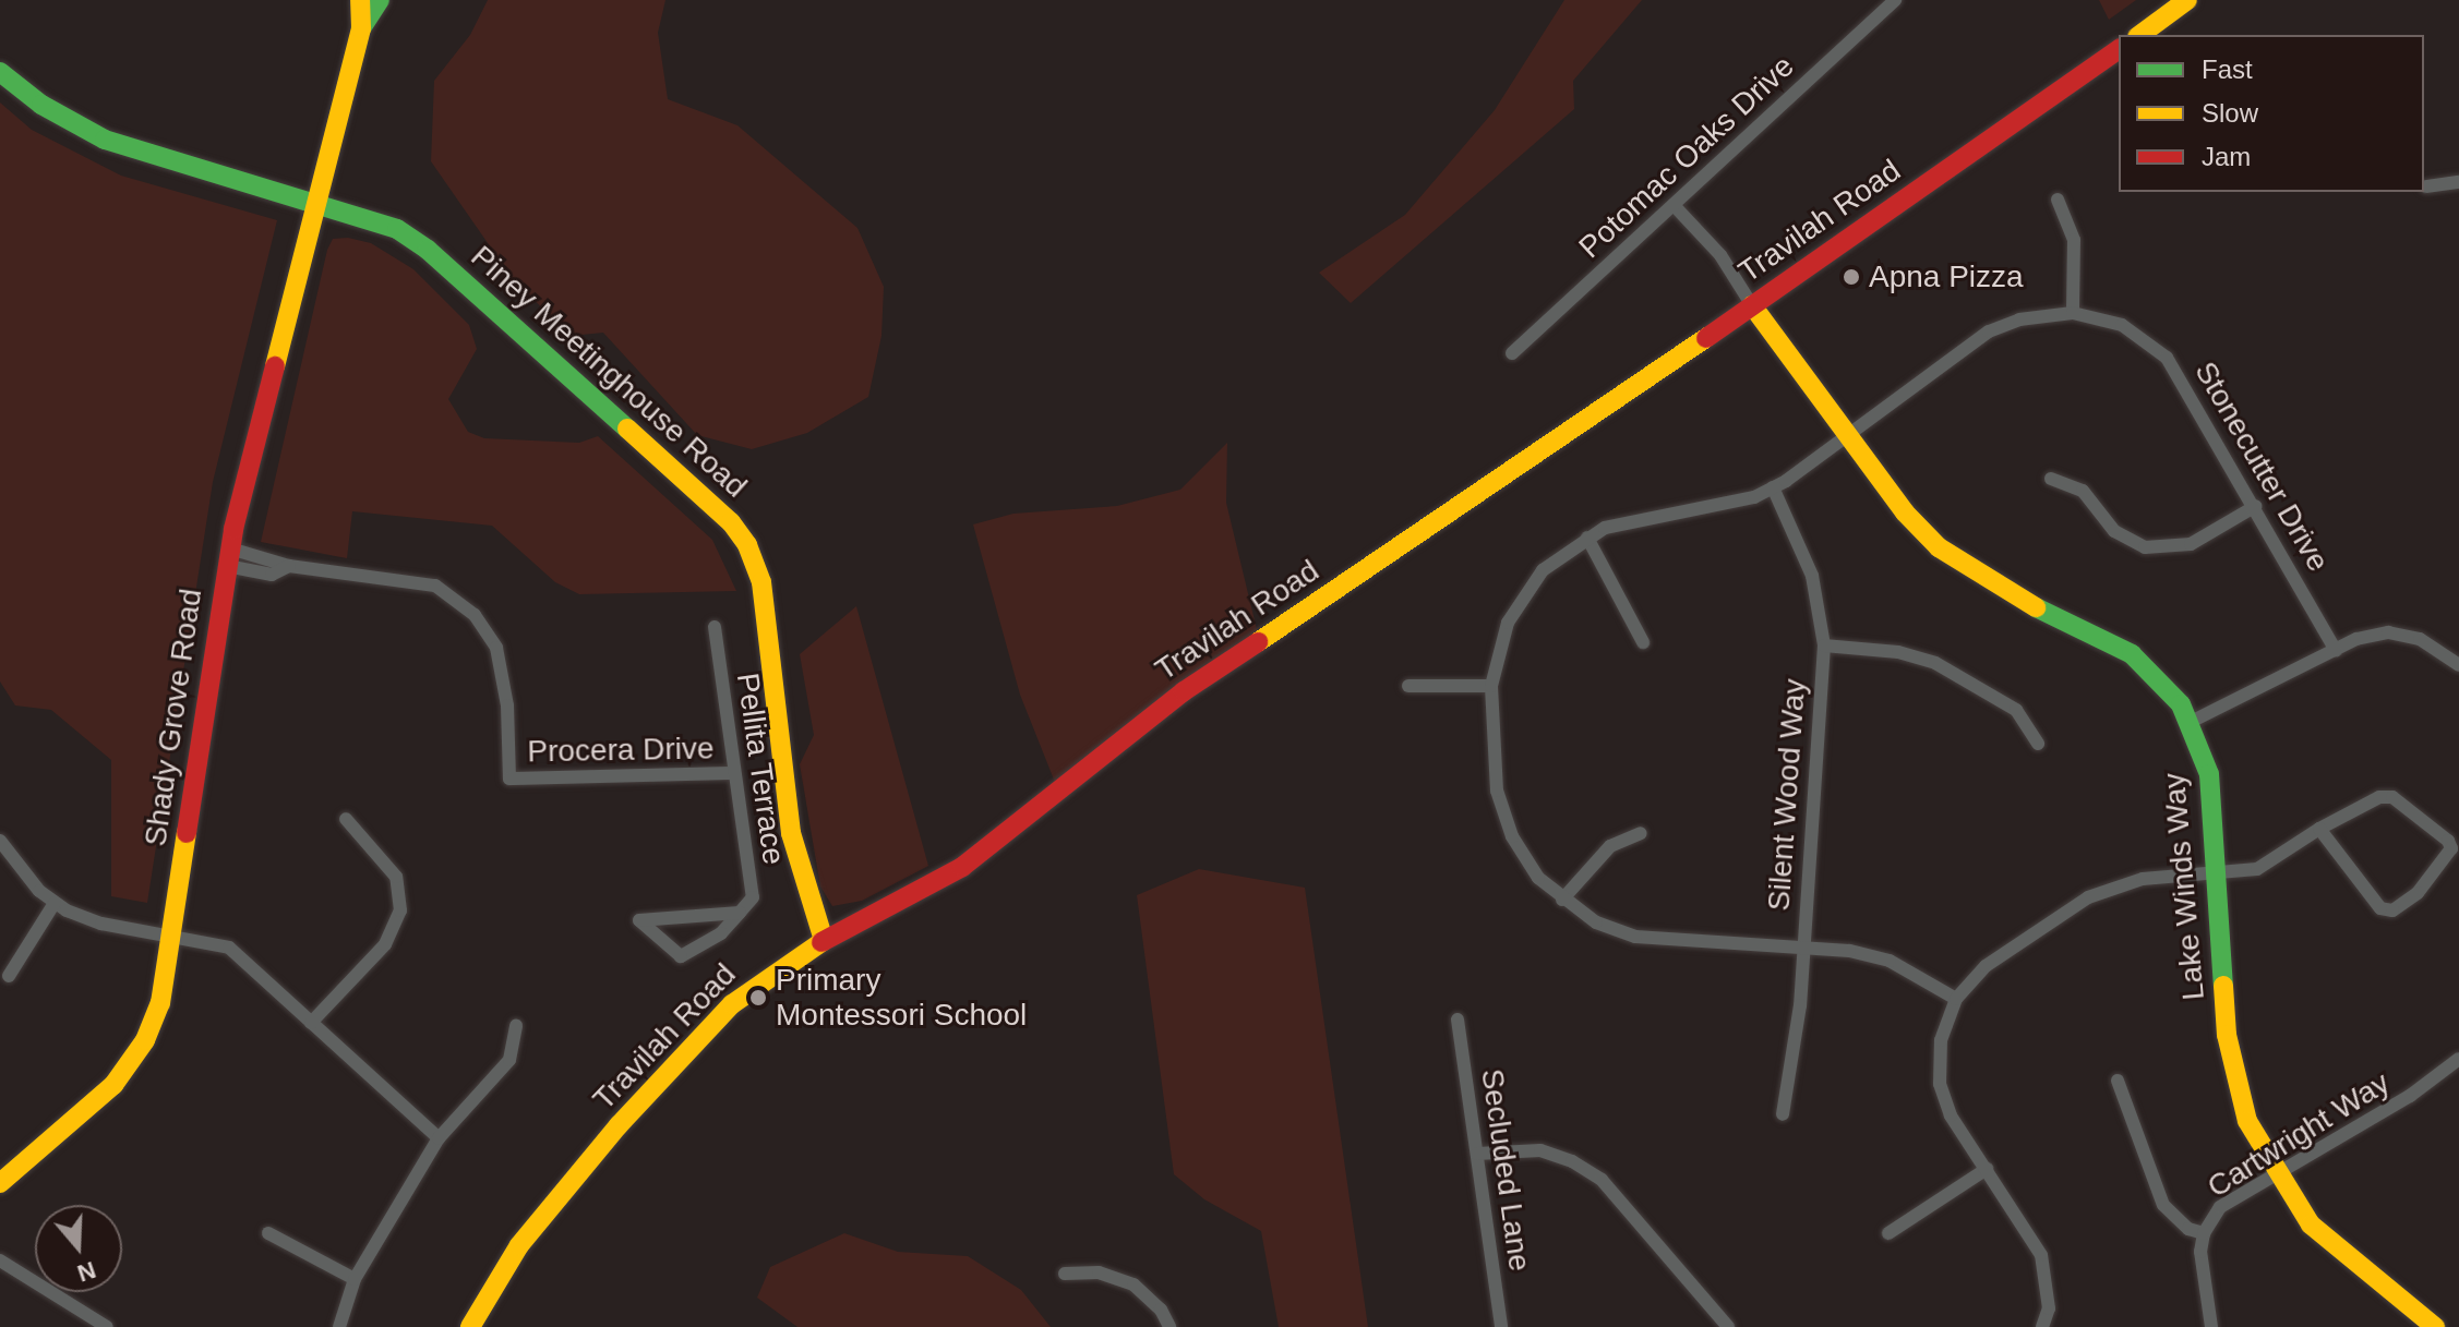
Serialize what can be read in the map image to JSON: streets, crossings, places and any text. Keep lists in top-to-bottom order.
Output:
{
  "streets": {
    "main road": [
      "Travilah Road",
      "Piney Meetinghouse Road",
      "Shady Grove Road",
      "Lake Winds Way"
    ],
    "street": [
      "Potomac Oaks Drive",
      "Stonecutter Drive",
      "Procera Drive",
      "Pellita Terrace",
      "Silent Wood Way",
      "Cartwright Way",
      "Secluded Lane"
    ]
  },
  "crossings": [
    ["Travilah Road", "Piney Meetinghouse Road"],
    ["Travilah Road", "Lake Winds Way"],
    ["Piney Meetinghouse Road", "Shady Grove Road"],
    ["Stonecutter Drive", "Silent Wood Way"],
    ["Stonecutter Drive", "Lake Winds Way"],
    ["Shady Grove Road", "Procera Drive"],
    ["Procera Drive", "Pellita Terrace"],
    ["Lake Winds Way", "Cartwright Way"]
  ],
  "places": ["Apna Pizza", "Primary Montessori School"],
  "legend": ["Fast", "Slow", "Jam"],
  "north": "bottom"
}
